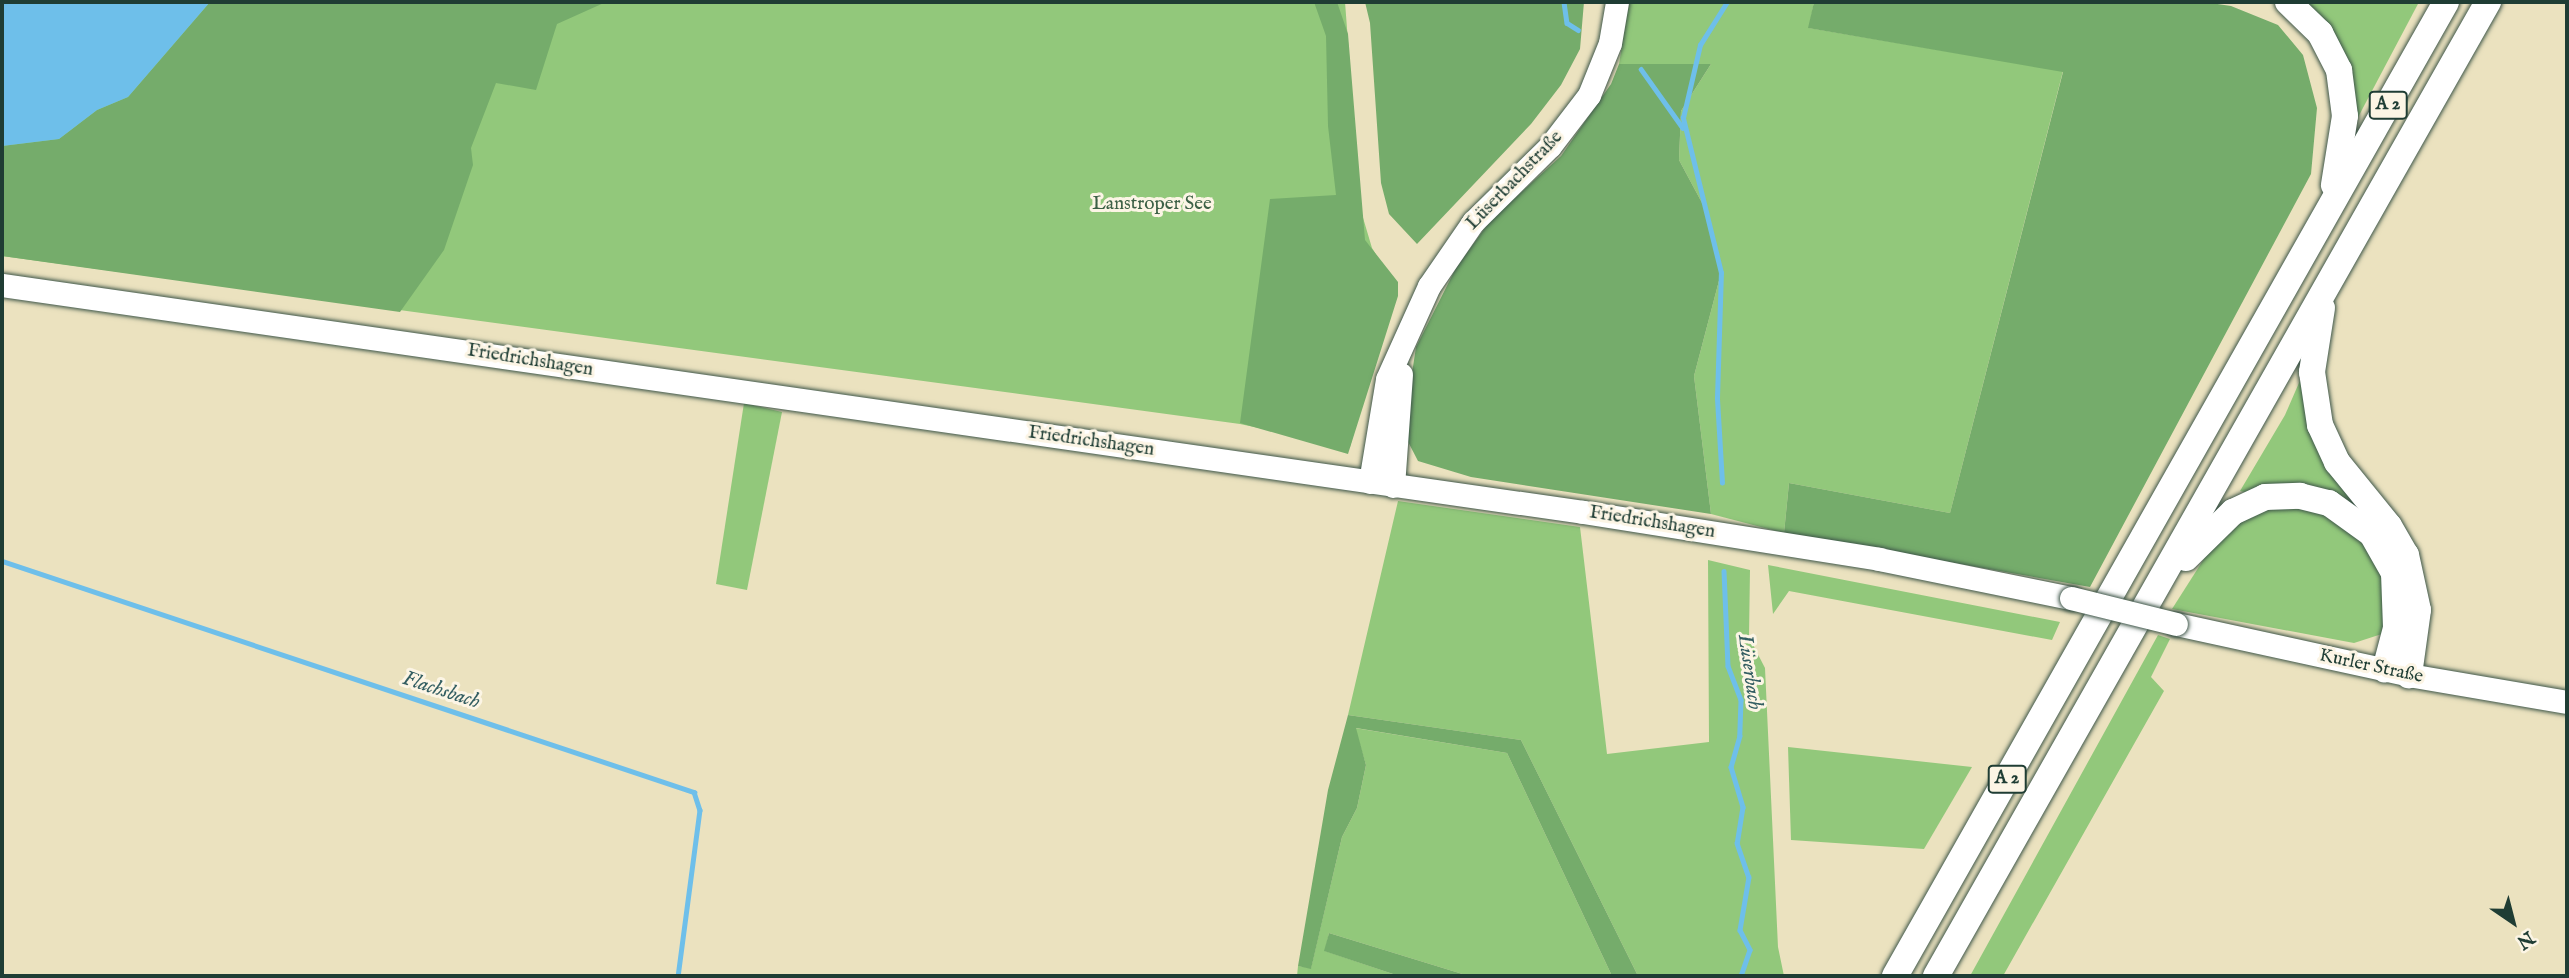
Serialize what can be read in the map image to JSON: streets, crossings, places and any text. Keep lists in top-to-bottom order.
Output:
{
  "streets": {
    "highway": ["A 2"],
    "main road": ["Lüserbachstraße", "Friedrichshagen", "Kurler Straße"]
  },
  "crossings": [
    ["Lüserbachstraße", "Friedrichshagen"],
    ["Friedrichshagen", "Kurler Straße"]
  ],
  "water": ["Lüserbach", "Flachsbach"],
  "parks": ["Lanstroper See"],
  "north": "bottom right"
}
